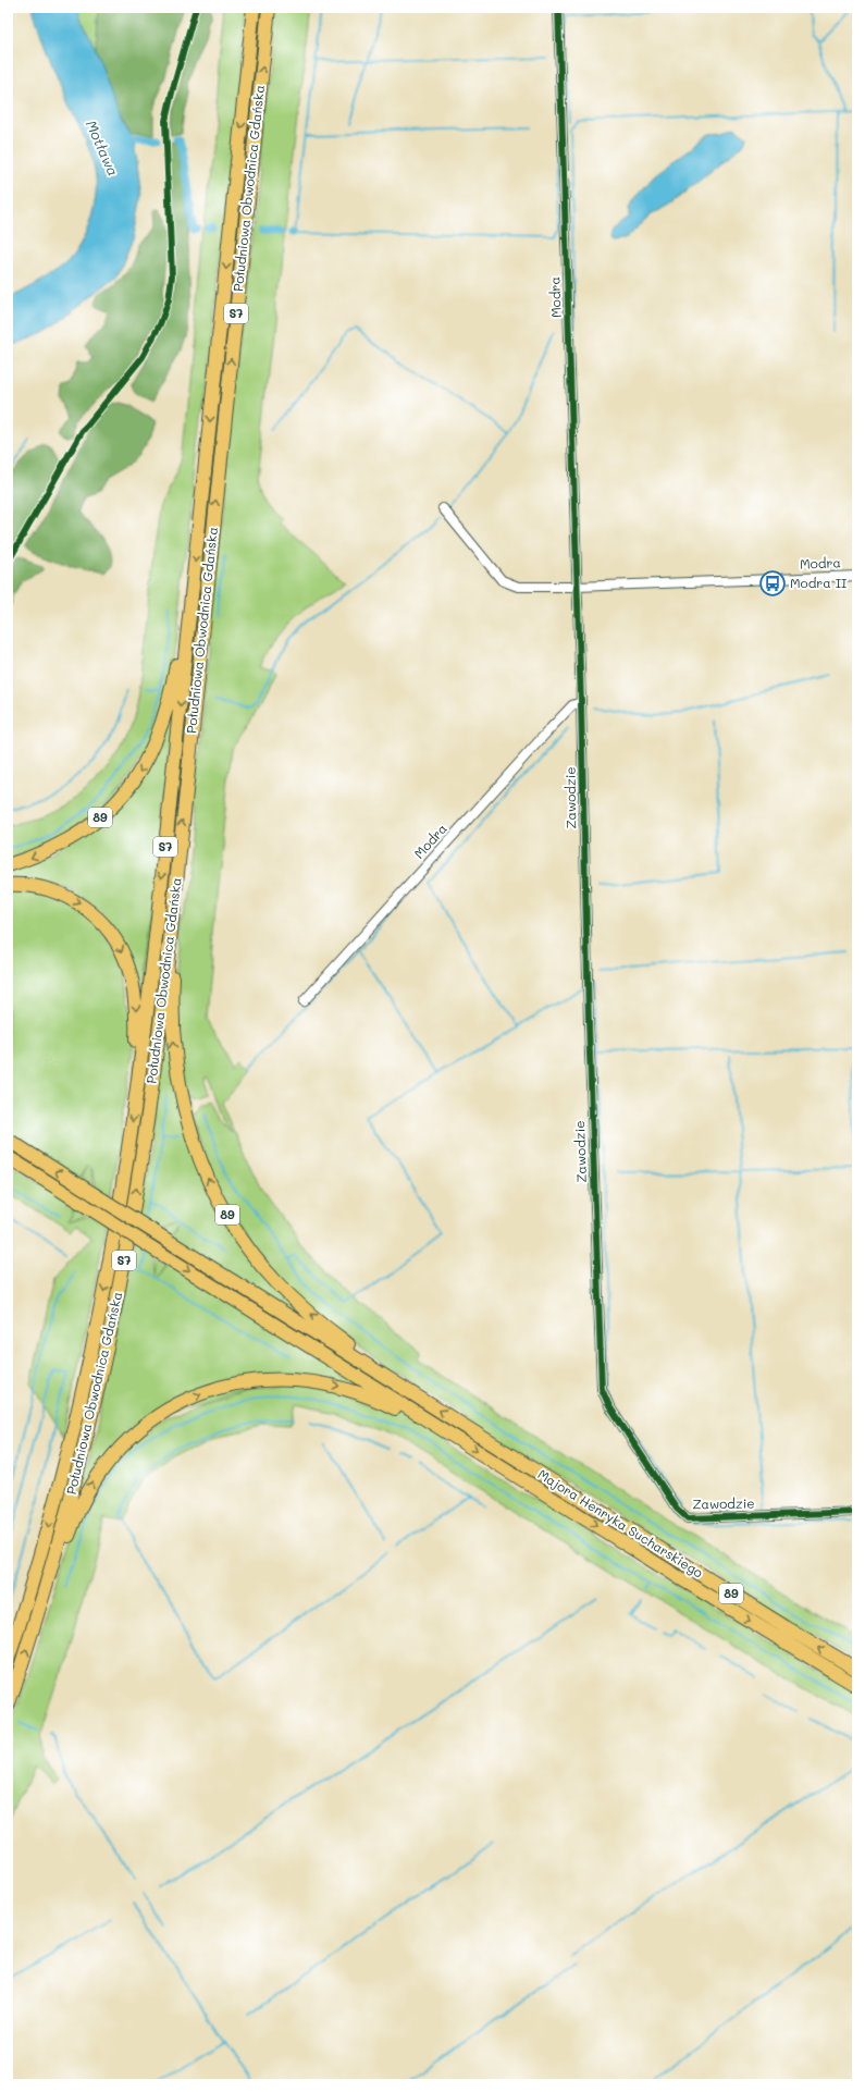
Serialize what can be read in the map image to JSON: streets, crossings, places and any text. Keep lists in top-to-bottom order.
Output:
{
  "streets": {
    "highway": [
      "Południowa Obwodnica Gdańska",
      "S7",
      "89",
      "Majora Henryka Sucharskiego"
    ],
    "street": ["Modra", "Zawodzie"]
  },
  "crossings": [
    ["Południowa Obwodnica Gdańska", "89"],
    ["Modra", "Zawodzie"],
    ["89", "Majora Henryka Sucharskiego"]
  ],
  "water": ["Motława"],
  "places": {
    "bus stop": ["Modra II"]
  }
}
